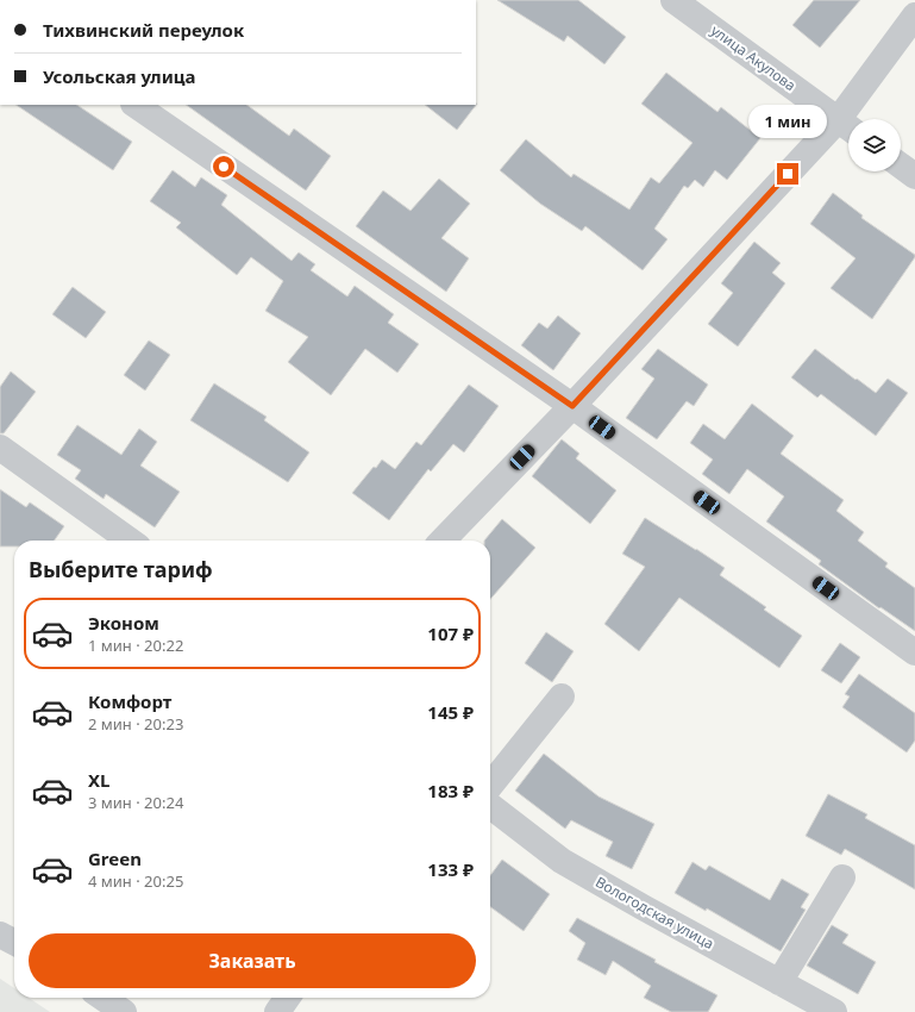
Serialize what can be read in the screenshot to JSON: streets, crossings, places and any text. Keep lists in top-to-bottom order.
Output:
{
  "streets": {
    "street": ["улица Акулова", "Вологодская улица"]
  },
  "page": {
    "banner": ["Тихвинский переулок", "Усольская улица"],
    "bubble": "1 мин",
    "heading": "Выберите тариф",
    "list": [
      {
        "name": "Эконом",
        "note": "1 мин · 20:22",
        "value": "107 ₽"
      },
      {
        "name": "Комфорт",
        "note": "2 мин · 20:23",
        "value": "145 ₽"
      },
      {
        "name": "XL",
        "note": "3 мин · 20:24",
        "value": "183 ₽"
      },
      {
        "name": "Green",
        "note": "4 мин · 20:25",
        "value": "133 ₽"
      }
    ],
    "buttons": "Заказать"
  }
}
